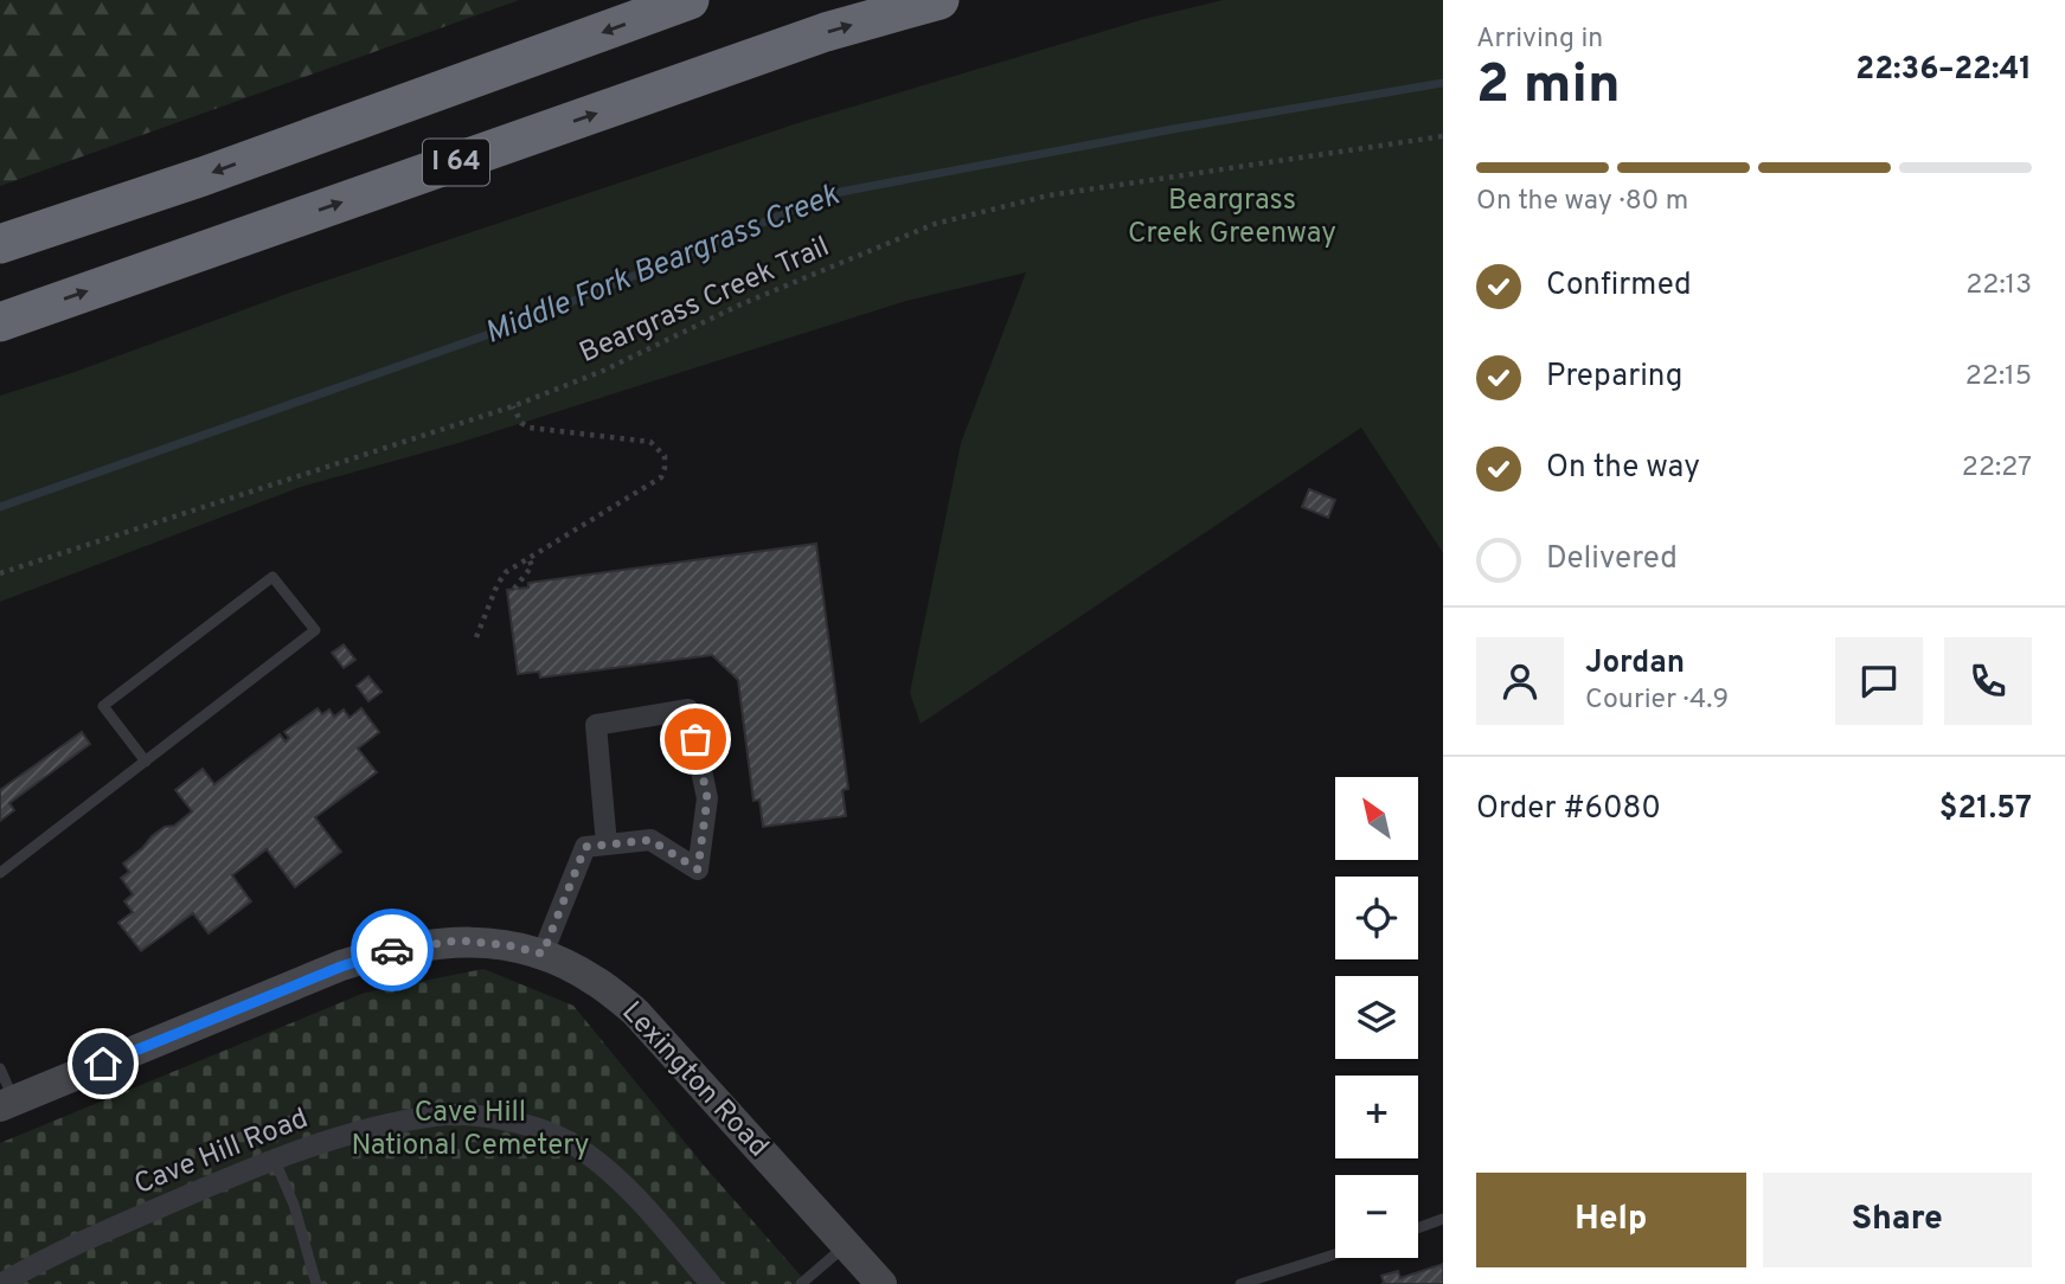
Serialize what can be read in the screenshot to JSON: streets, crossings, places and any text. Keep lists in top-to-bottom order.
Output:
{
  "streets": {
    "highway": ["I 64"],
    "main road": ["Lexington Road"],
    "street": ["Cave Hill Road"],
    "path": ["Beargrass Creek Trail"]
  },
  "water": ["Middle Fork Beargrass Creek"],
  "parks": ["Beargrass Creek Greenway", "Cave Hill National Cemetery"],
  "north": "top left",
  "page": {
    "heading": ["2 min", "Arriving in", "22:36–22:41"],
    "panel": [
      "Jordan",
      "Courier · 4.9",
      "Order #6080",
      "$21.57"
    ],
    "bar": "On the way · 80 m",
    "list": [
      ["Confirmed", "22:13"],
      ["Preparing", "22:15"],
      ["On the way", "22:27"],
      "Delivered"
    ],
    "map_buttons": ["+", "−"],
    "buttons": ["Help", "Share"]
  }
}
